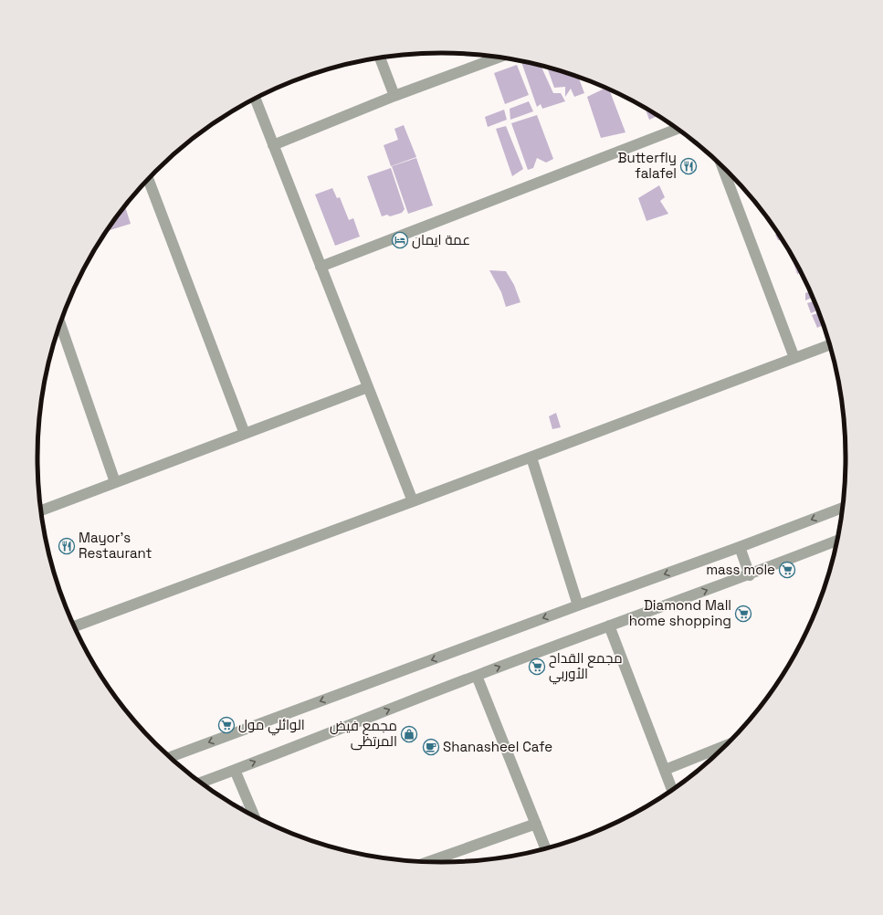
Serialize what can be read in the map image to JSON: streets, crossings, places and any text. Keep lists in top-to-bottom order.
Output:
{
  "places": {
    "restaurant": ["Butterfly falafel", "Mayor's Restaurant"],
    "hotel": ["عمة ايمان"],
    "supermarket": [
      "mass mole",
      "Diamond Mall home shopping",
      "مجمع القداح الأوربي",
      "الوائلي مول"
    ],
    "shop": ["مجمع فيض المرتظى"],
    "cafe": ["Shanasheel Cafe"]
  }
}
